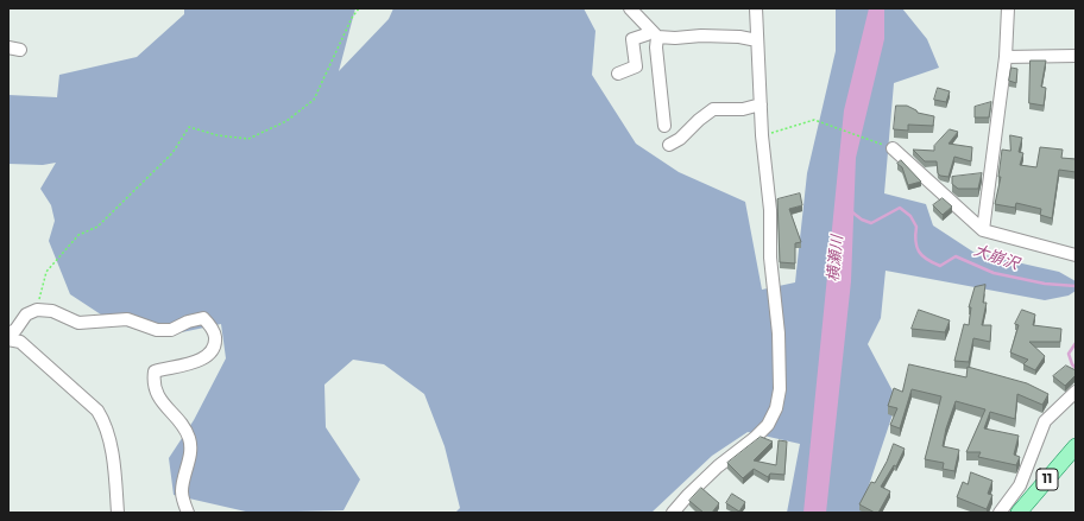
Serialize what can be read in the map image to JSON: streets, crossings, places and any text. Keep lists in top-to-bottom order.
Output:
{
  "streets": {
    "main road": ["11"]
  },
  "water": ["大崩沢", "横瀬川"]
}
